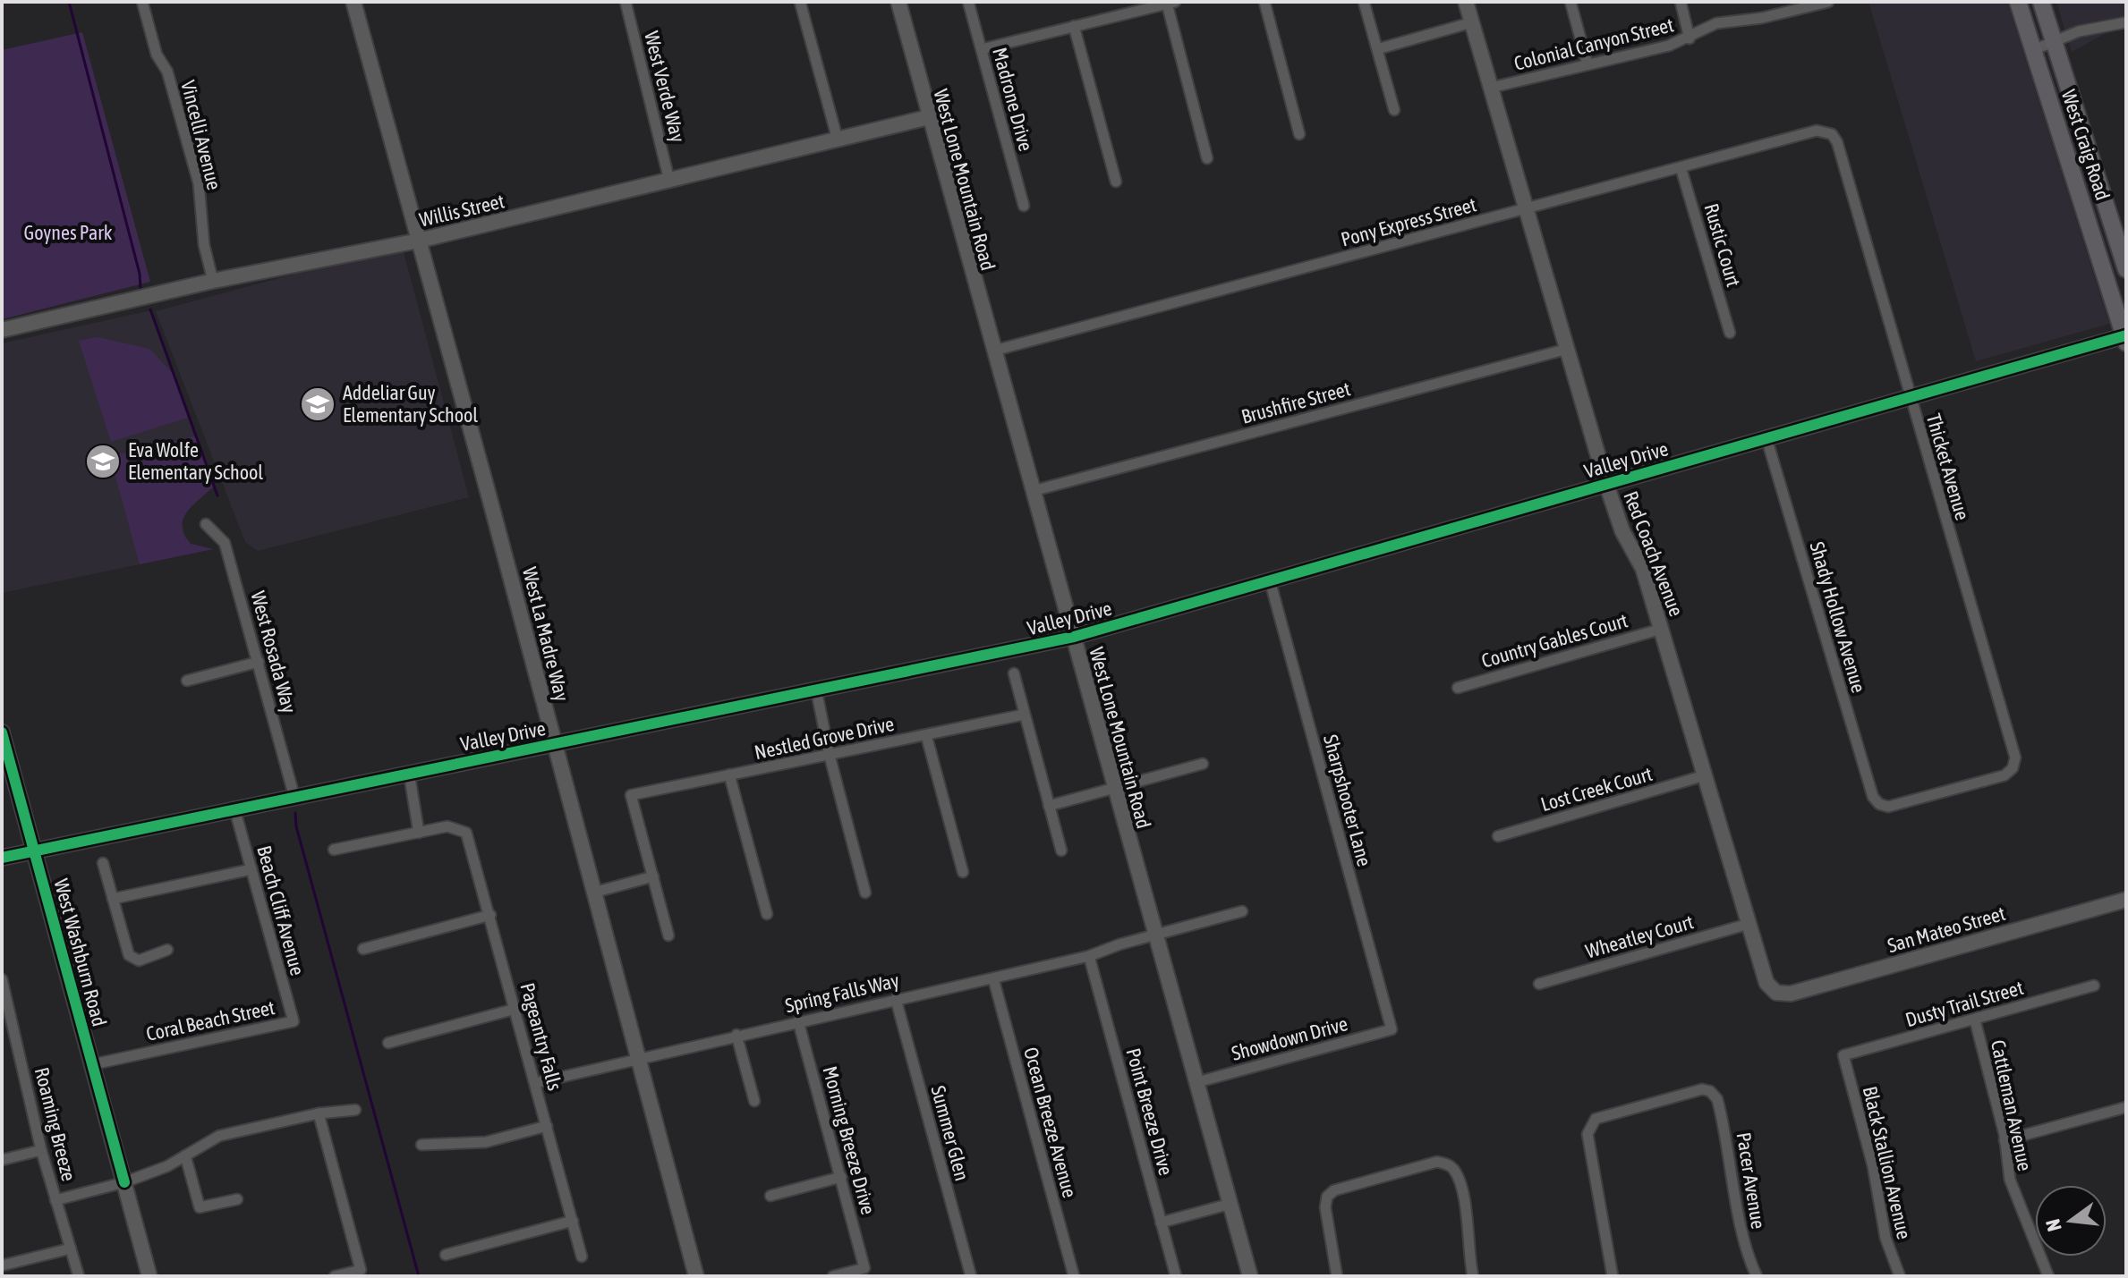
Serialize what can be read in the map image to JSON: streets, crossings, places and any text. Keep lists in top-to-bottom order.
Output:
{
  "streets": {
    "main road": ["West Craig Road"],
    "street": [
      "Colonial Canyon Street",
      "West Verde Way",
      "Madrone Drive",
      "Vincelli Avenue",
      "West Lone Mountain Road",
      "Willis Street",
      "Pony Express Street",
      "Rustic Court",
      "Brushfire Street",
      "Valley Drive",
      "Thicket Avenue",
      "Red Coach Avenue",
      "Shady Hollow Avenue",
      "West La Madre Way",
      "Country Gables Court",
      "West Rosada Way",
      "Nestled Grove Drive",
      "Lost Creek Court",
      "Sharpshooter Lane",
      "Beach Cliff Avenue",
      "San Mateo Street",
      "Wheatley Court",
      "West Washburn Road",
      "Spring Falls Way",
      "Dusty Trail Street",
      "Coral Beach Street",
      "Pageantry Falls",
      "Showdown Drive",
      "Cattleman Avenue",
      "Point Breeze Drive",
      "Ocean Breeze Avenue",
      "Roaming Breeze",
      "Summer Glen",
      "Morning Breeze Drive",
      "Black Stallion Avenue",
      "Pacer Avenue"
    ]
  },
  "crossings": [
    ["Colonial Canyon Street", "Red Coach Avenue"],
    ["West Verde Way", "Willis Street"],
    ["Vincelli Avenue", "Willis Street"],
    ["West Craig Road", "Valley Drive"],
    ["West Lone Mountain Road", "Willis Street"],
    ["West Lone Mountain Road", "Pony Express Street"],
    ["West Lone Mountain Road", "Brushfire Street"],
    ["West Lone Mountain Road", "Valley Drive"],
    ["West Lone Mountain Road", "Spring Falls Way"],
    ["West Lone Mountain Road", "Showdown Drive"],
    ["Willis Street", "West La Madre Way"],
    ["Pony Express Street", "Rustic Court"],
    ["Pony Express Street", "Thicket Avenue"],
    ["Pony Express Street", "Red Coach Avenue"],
    ["Brushfire Street", "Red Coach Avenue"],
    ["Valley Drive", "Thicket Avenue"],
    ["Valley Drive", "Red Coach Avenue"],
    ["Valley Drive", "Shady Hollow Avenue"],
    ["Valley Drive", "West La Madre Way"],
    ["Valley Drive", "West Rosada Way"],
    ["Valley Drive", "Sharpshooter Lane"],
    ["Valley Drive", "Beach Cliff Avenue"],
    ["Valley Drive", "West Washburn Road"],
    ["Thicket Avenue", "Shady Hollow Avenue"],
    ["Red Coach Avenue", "Country Gables Court"],
    ["Red Coach Avenue", "Lost Creek Court"],
    ["Red Coach Avenue", "San Mateo Street"],
    ["Red Coach Avenue", "Wheatley Court"],
    ["West La Madre Way", "Spring Falls Way"],
    ["Sharpshooter Lane", "Showdown Drive"],
    ["Beach Cliff Avenue", "Coral Beach Street"],
    ["West Washburn Road", "Coral Beach Street"],
    ["Spring Falls Way", "Pageantry Falls"],
    ["Spring Falls Way", "Point Breeze Drive"],
    ["Spring Falls Way", "Ocean Breeze Avenue"],
    ["Spring Falls Way", "Summer Glen"],
    ["Spring Falls Way", "Morning Breeze Drive"],
    ["Dusty Trail Street", "Cattleman Avenue"],
    ["Dusty Trail Street", "Black Stallion Avenue"]
  ],
  "parks": ["Goynes Park"],
  "places": {
    "school or university": ["Addeliar Guy Elementary School", "Eva Wolfe Elementary School"]
  },
  "north": "left"
}
